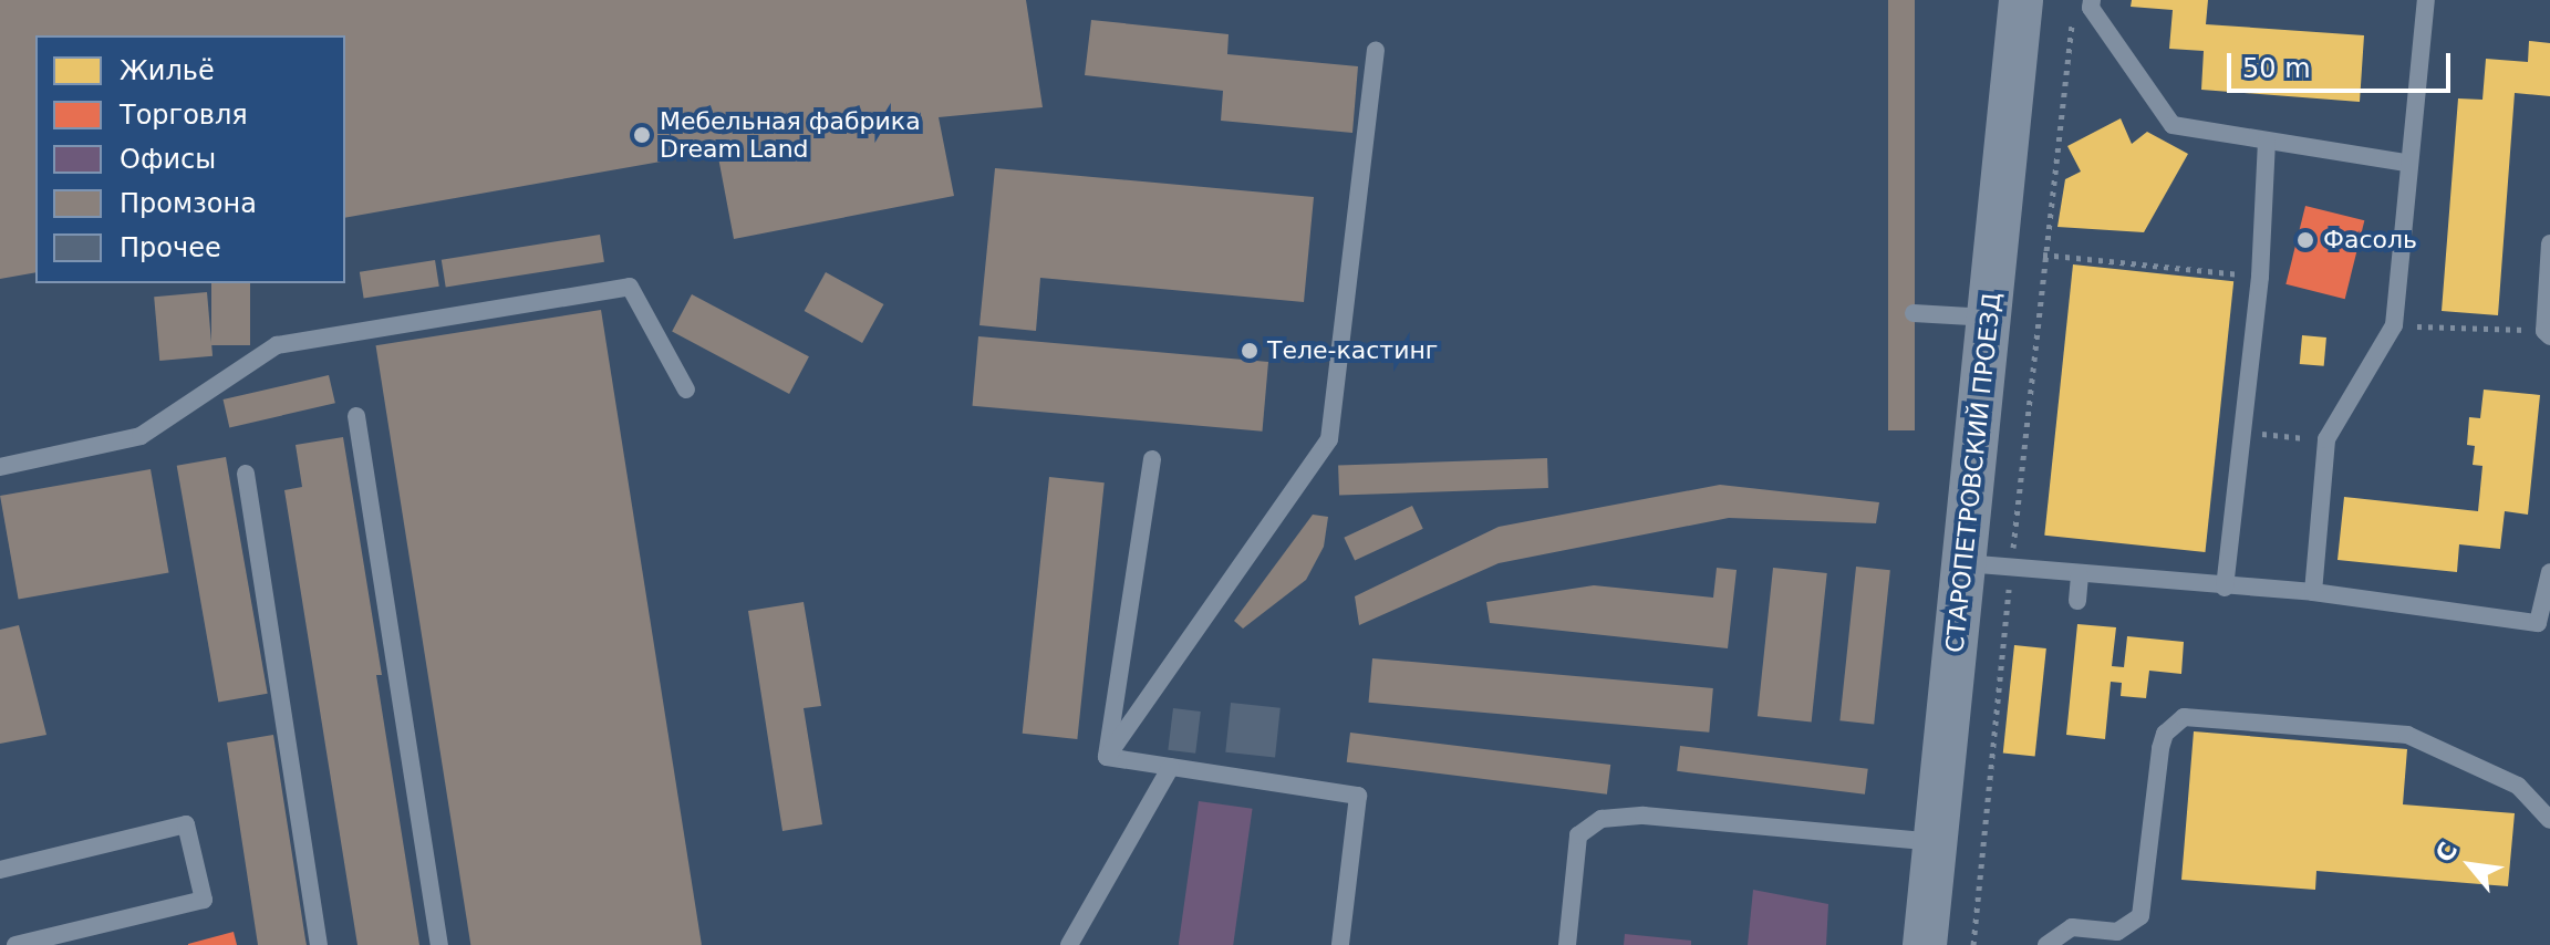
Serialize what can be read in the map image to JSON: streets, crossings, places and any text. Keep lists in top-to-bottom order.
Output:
{
  "streets": {
    "street": ["СТАРОПЕТРОВСКИЙ ПРОЕЗД"]
  },
  "places": ["Мебельная фабрика Dream Land", "Фасоль", "Теле-кастинг"],
  "legend": [
    "Жильё",
    "Торговля",
    "Офисы",
    "Промзона",
    "Прочее"
  ],
  "scale_bar": "50 m",
  "north": "top left"
}
